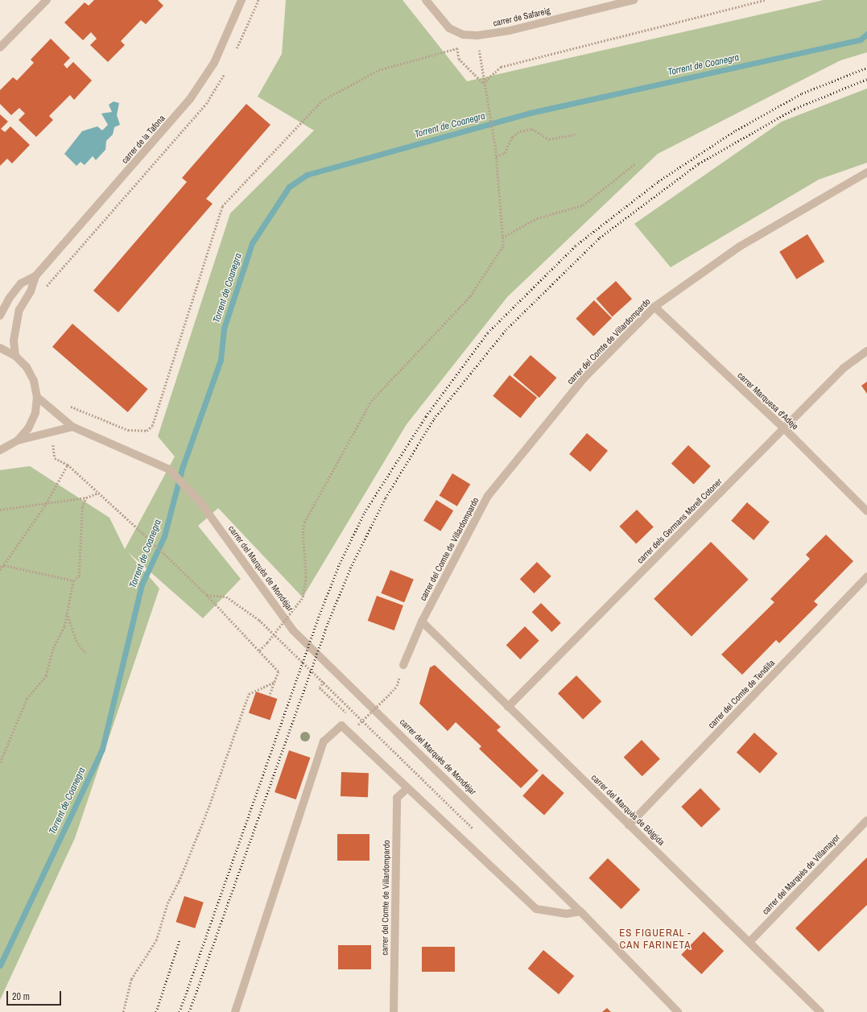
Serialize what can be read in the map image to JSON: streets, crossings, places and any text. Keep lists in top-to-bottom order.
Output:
{
  "streets": {
    "street": [
      "carrer de Safareig",
      "carrer de la Tafona",
      "carrer del Comte de Villardompardo",
      "carrer Marquesa d'Adeje",
      "carrer dels Germans Morell Cotoner",
      "carrer del Marquès de Mondéjar",
      "carrer del Comte de Tendilla",
      "carrer del Marquès de Bèlgida",
      "carrer del Marquès de Villamayor"
    ]
  },
  "crossings": [
    ["carrer del Comte de Villardompardo", "carrer Marquesa d'Adeje"],
    ["carrer del Comte de Villardompardo", "carrer del Marquès de Bèlgida"],
    ["carrer Marquesa d'Adeje", "carrer dels Germans Morell Cotoner"],
    ["carrer dels Germans Morell Cotoner", "carrer del Marquès de Bèlgida"],
    ["carrer del Comte de Tendilla", "carrer del Marquès de Bèlgida"],
    ["carrer del Marquès de Bèlgida", "carrer del Marquès de Villamayor"]
  ],
  "districts": ["ES FIGUERAL - CAN FARINETA"],
  "water": ["Torrent de Coanegra"],
  "scale_bar": "20 m"
}
